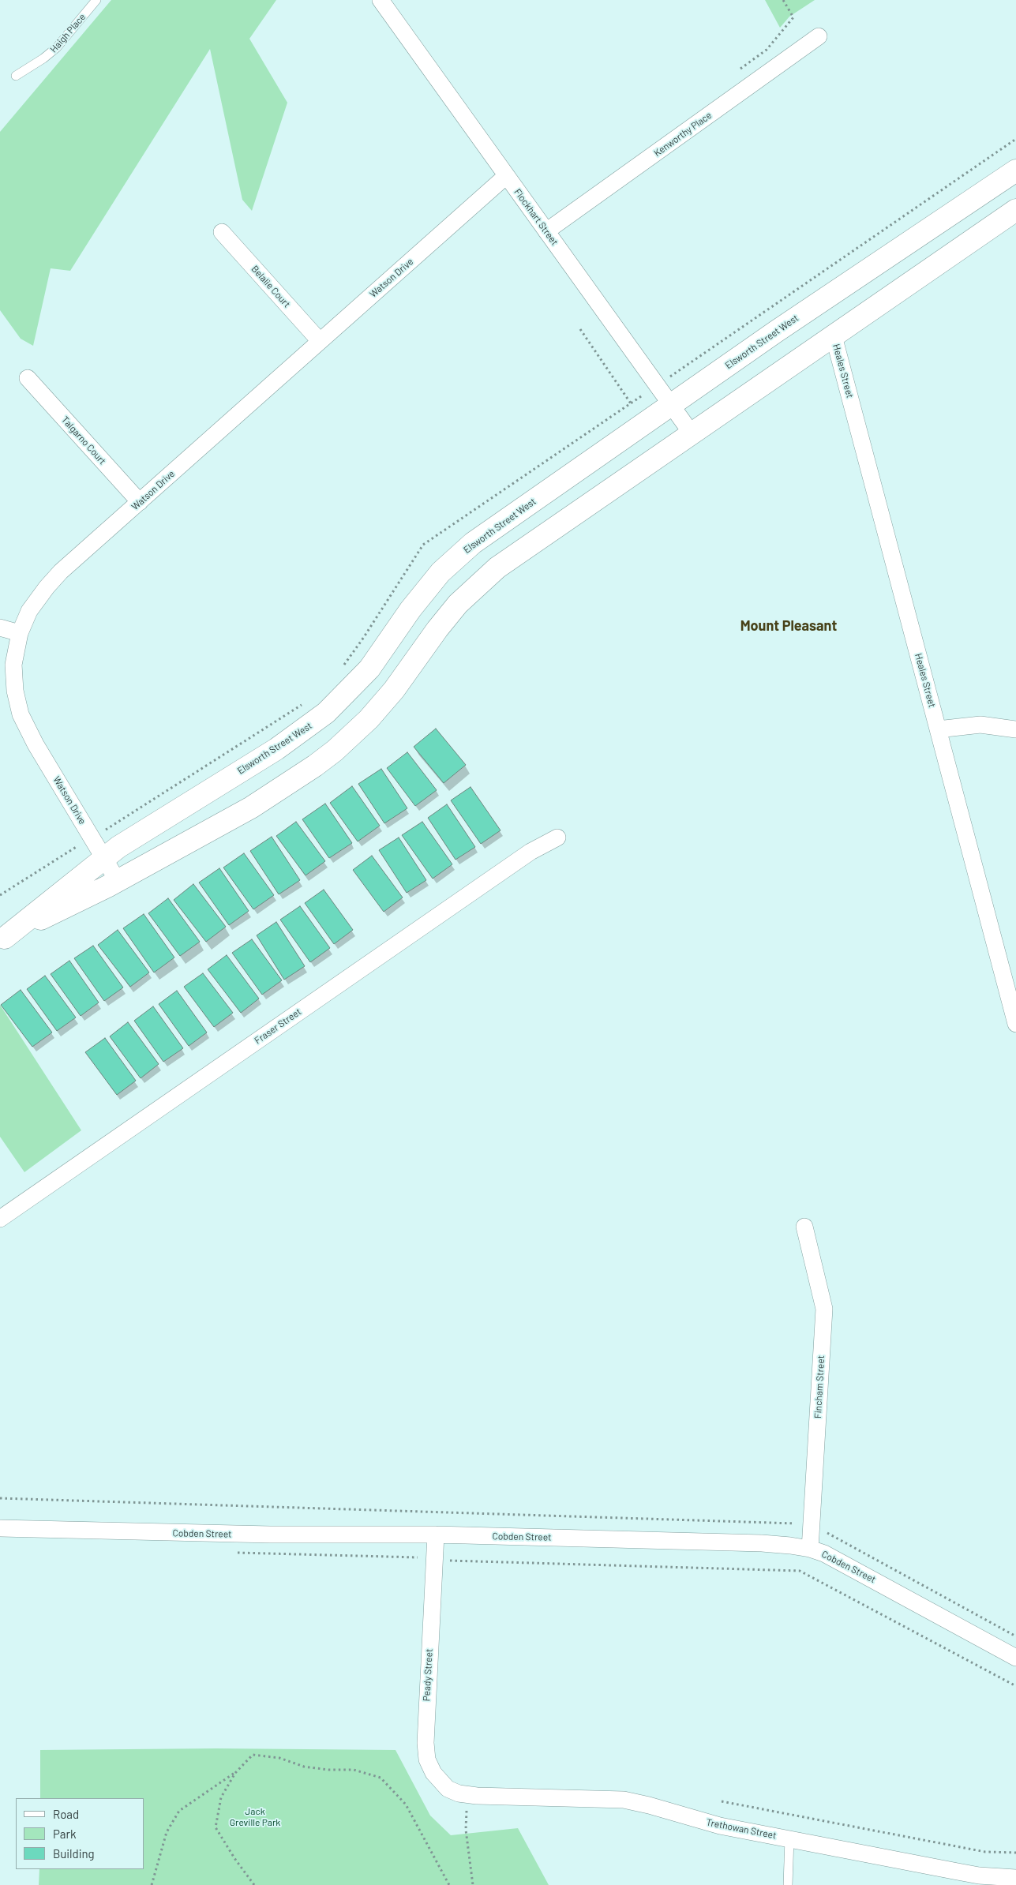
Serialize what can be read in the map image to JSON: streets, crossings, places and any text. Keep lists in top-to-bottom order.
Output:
{
  "streets": {
    "street": [
      "Kenworthy Place",
      "Flockhart Street",
      "Watson Drive",
      "Belalie Court",
      "Elsworth Street West",
      "Heales Street",
      "Talgarno Court",
      "Fraser Street",
      "Fincham Street",
      "Cobden Street",
      "Peady Street",
      "Trethowan Street"
    ],
    "lane": ["Haigh Place"]
  },
  "crossings": [
    ["Kenworthy Place", "Flockhart Street"],
    ["Flockhart Street", "Watson Drive"],
    ["Flockhart Street", "Elsworth Street West"],
    ["Watson Drive", "Belalie Court"],
    ["Watson Drive", "Elsworth Street West"],
    ["Watson Drive", "Talgarno Court"],
    ["Elsworth Street West", "Heales Street"],
    ["Fincham Street", "Cobden Street"],
    ["Cobden Street", "Peady Street"],
    ["Peady Street", "Trethowan Street"]
  ],
  "districts": ["Mount Pleasant"],
  "parks": ["Jack Greville Park"],
  "legend": ["Road", "Park", "Building"]
}
